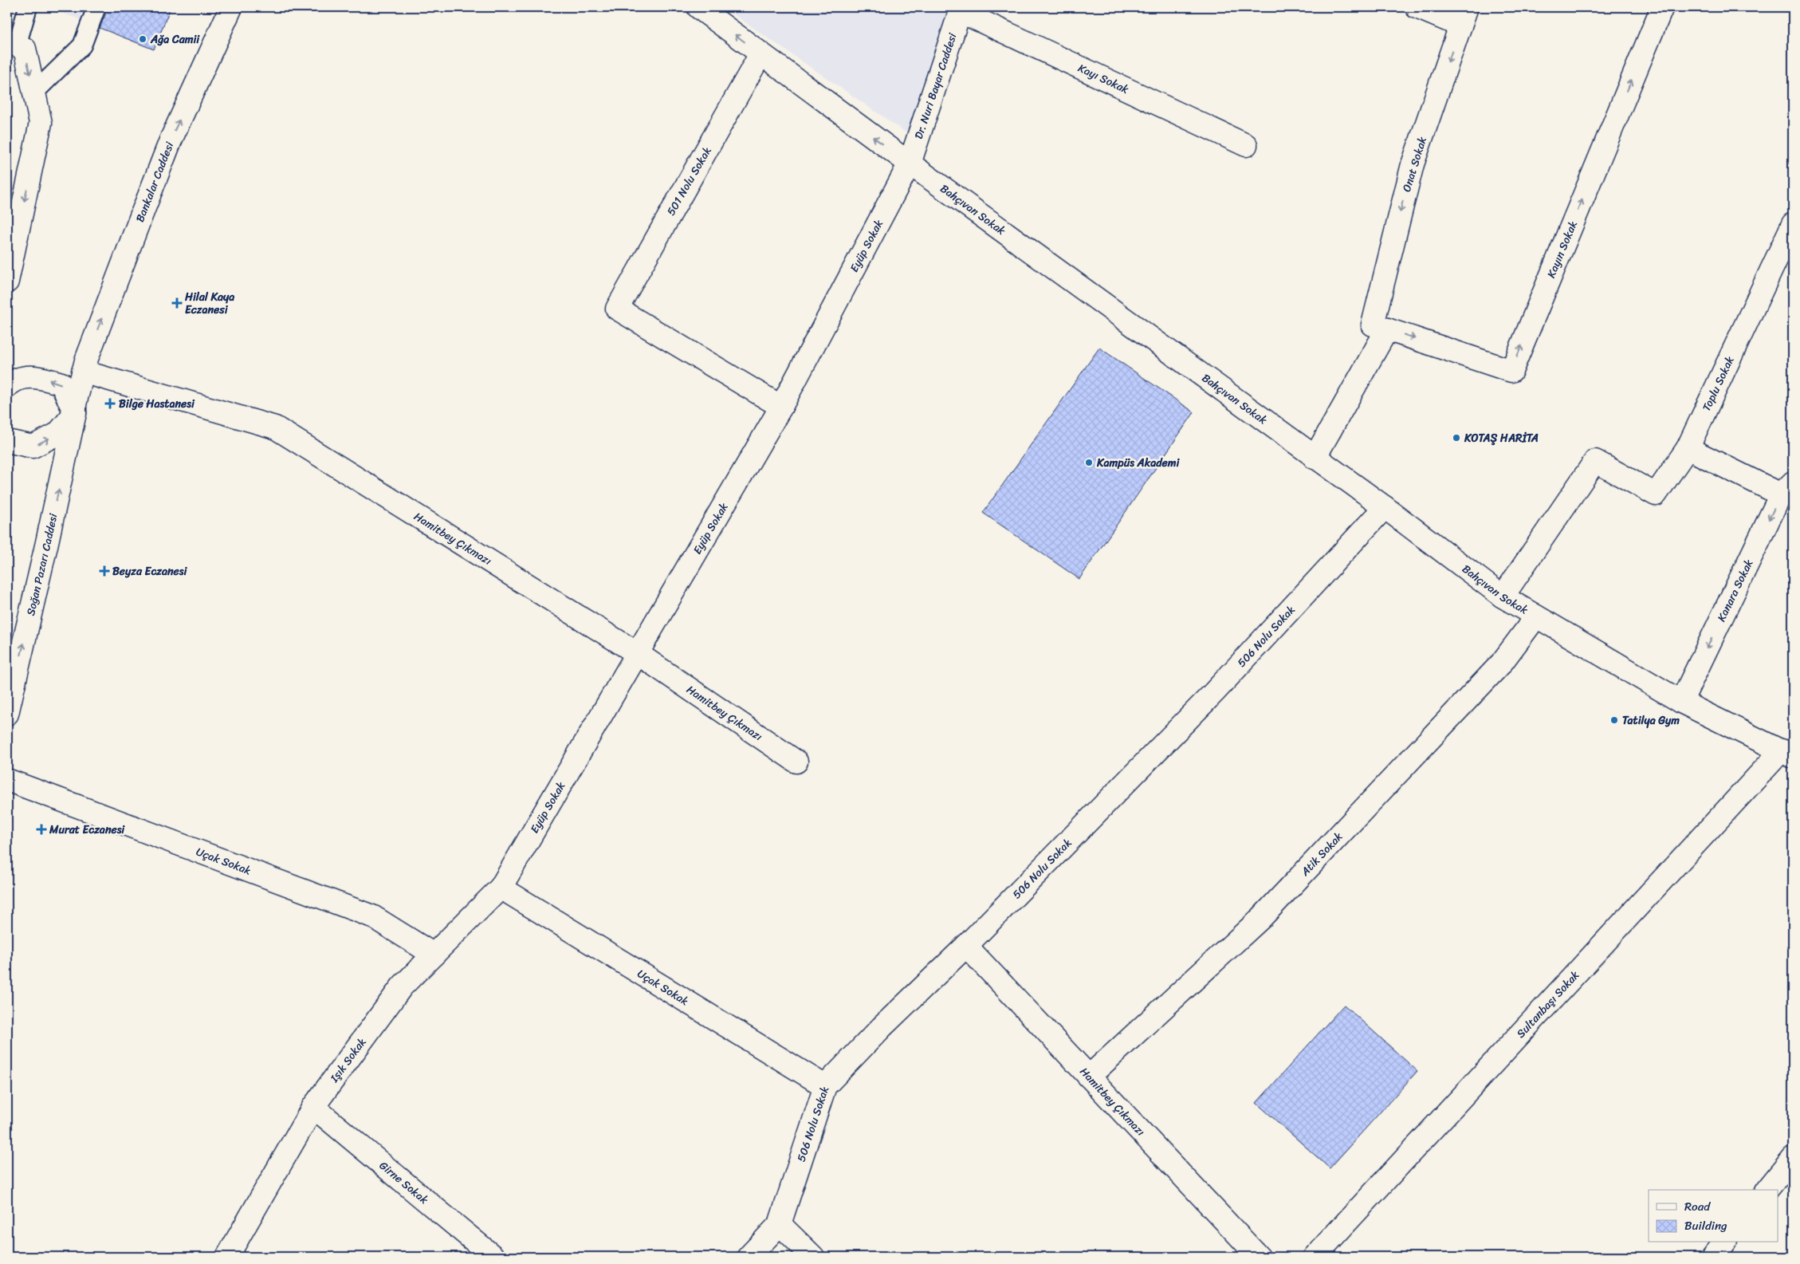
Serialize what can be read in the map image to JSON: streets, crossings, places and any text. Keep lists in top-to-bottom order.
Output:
{
  "streets": {
    "street": [
      "Kayı Sokak",
      "Dr. Nuri Bayar Caddesi",
      "Onat Sokak",
      "501 Nolu Sokak",
      "Bankalar Caddesi",
      "Bahçıvan Sokak",
      "Eyüp Sokak",
      "Kayın Sokak",
      "Toplu Sokak",
      "Hamitbey Çıkmazı",
      "Soğan Pazarı Caddesi",
      "Kanara Sokak",
      "506 Nolu Sokak",
      "Atik Sokak",
      "Uçak Sokak",
      "Sultanbaşı Sokak",
      "Işık Sokak",
      "Girne Sokak"
    ]
  },
  "crossings": [
    ["Kayı Sokak", "Dr. Nuri Bayar Caddesi"],
    ["Dr. Nuri Bayar Caddesi", "Bahçıvan Sokak"],
    ["Dr. Nuri Bayar Caddesi", "Eyüp Sokak"],
    ["Onat Sokak", "Kayın Sokak"],
    ["501 Nolu Sokak", "Bahçıvan Sokak"],
    ["501 Nolu Sokak", "Eyüp Sokak"],
    ["Bankalar Caddesi", "Hamitbey Çıkmazı"],
    ["Bankalar Caddesi", "Soğan Pazarı Caddesi"],
    ["Bahçıvan Sokak", "Eyüp Sokak"],
    ["Bahçıvan Sokak", "Toplu Sokak"],
    ["Bahçıvan Sokak", "Kanara Sokak"],
    ["Bahçıvan Sokak", "506 Nolu Sokak"],
    ["Bahçıvan Sokak", "Atik Sokak"],
    ["Bahçıvan Sokak", "Sultanbaşı Sokak"],
    ["Eyüp Sokak", "Hamitbey Çıkmazı"],
    ["Eyüp Sokak", "Uçak Sokak"],
    ["Eyüp Sokak", "Işık Sokak"],
    ["Hamitbey Çıkmazı", "506 Nolu Sokak"],
    ["Hamitbey Çıkmazı", "Atik Sokak"],
    ["506 Nolu Sokak", "Uçak Sokak"],
    ["Uçak Sokak", "Işık Sokak"],
    ["Işık Sokak", "Girne Sokak"]
  ],
  "one_way": [
    "Onat Sokak",
    "Kayın Sokak",
    "Soğan Pazarı Caddesi",
    "Kanara Sokak"
  ],
  "places": {
    "other": [
      "Ağa Camii",
      "KOTAŞ HARİTA",
      "Kampüs Akademi",
      "Tatilya Gym"
    ],
    "health": [
      "Hilal Kaya Eczanesi",
      "Bilge Hastanesi",
      "Beyza Eczanesi",
      "Murat Eczanesi"
    ]
  },
  "legend": ["Road", "Building"]
}
